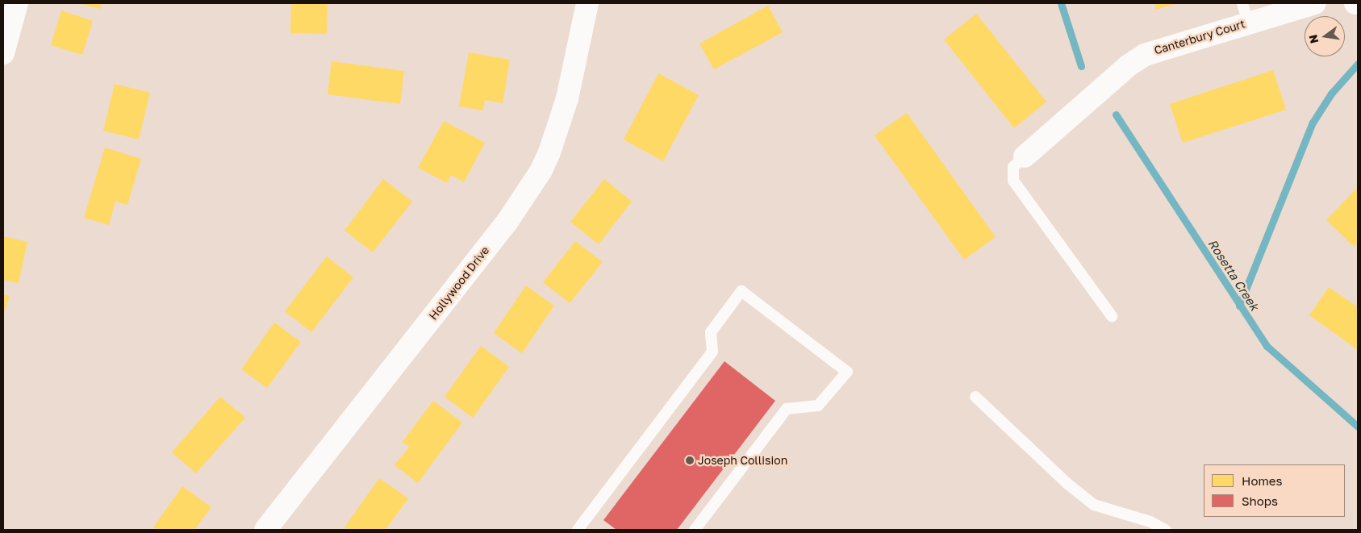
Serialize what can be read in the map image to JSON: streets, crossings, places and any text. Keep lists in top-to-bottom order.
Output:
{
  "streets": {
    "street": ["Canterbury Court", "Hollywood Drive"]
  },
  "water": ["Rosetta Creek"],
  "places": ["Joseph Collision"],
  "legend": ["Homes", "Shops"],
  "north": "left"
}
